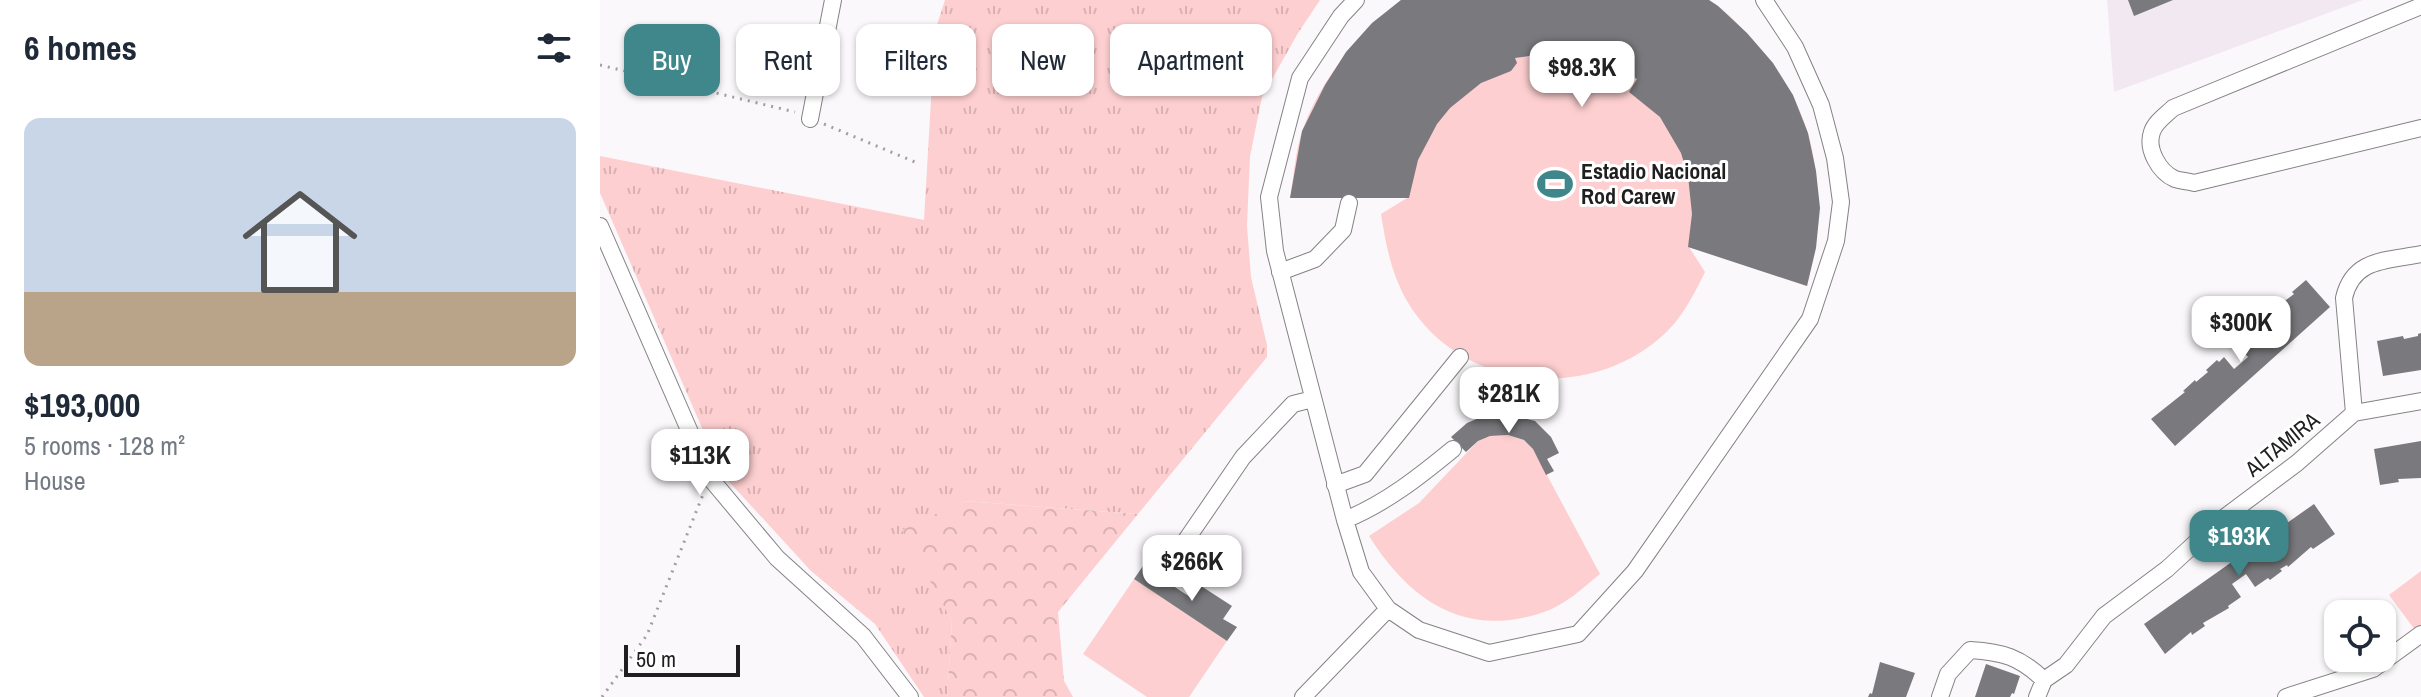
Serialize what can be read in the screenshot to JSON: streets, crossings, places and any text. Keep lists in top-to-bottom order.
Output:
{
  "streets": {
    "street": ["ALTAMIRA"]
  },
  "places": {
    "sports": ["Estadio Nacional Rod Carew"]
  },
  "scale_bar": "50 m",
  "page": {
    "heading": "6 homes",
    "chip": [
      "Buy",
      "Rent",
      "Filters",
      "New",
      "Apartment"
    ],
    "price": [
      "$98.3K",
      "$300K",
      "$281K",
      "$113K",
      "$193K",
      "$266K"
    ],
    "list": [
      {
        "name": "$193,000",
        "note": "5 rooms · 128 m² · House"
      }
    ],
    "scale": "50 m"
  }
}
